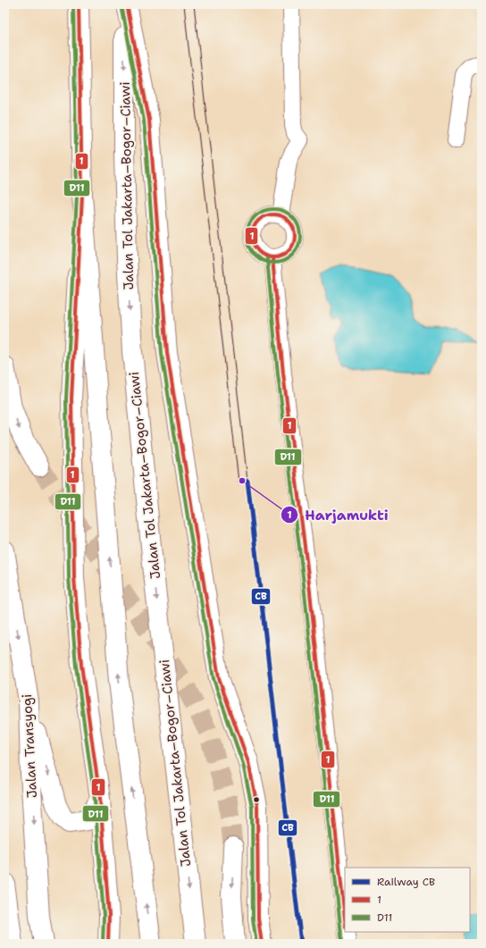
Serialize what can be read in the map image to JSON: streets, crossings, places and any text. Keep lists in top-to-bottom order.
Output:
{
  "streets": {
    "highway": ["Jalan Tol Jakarta–Bogor–Ciawi", "Jalan Transyogi"]
  },
  "places": ["Harjamukti"],
  "lines": ["transit line 1", "transit line D11", "rail line CB"],
  "legend": ["Railway CB", "1", "D11"]
}
